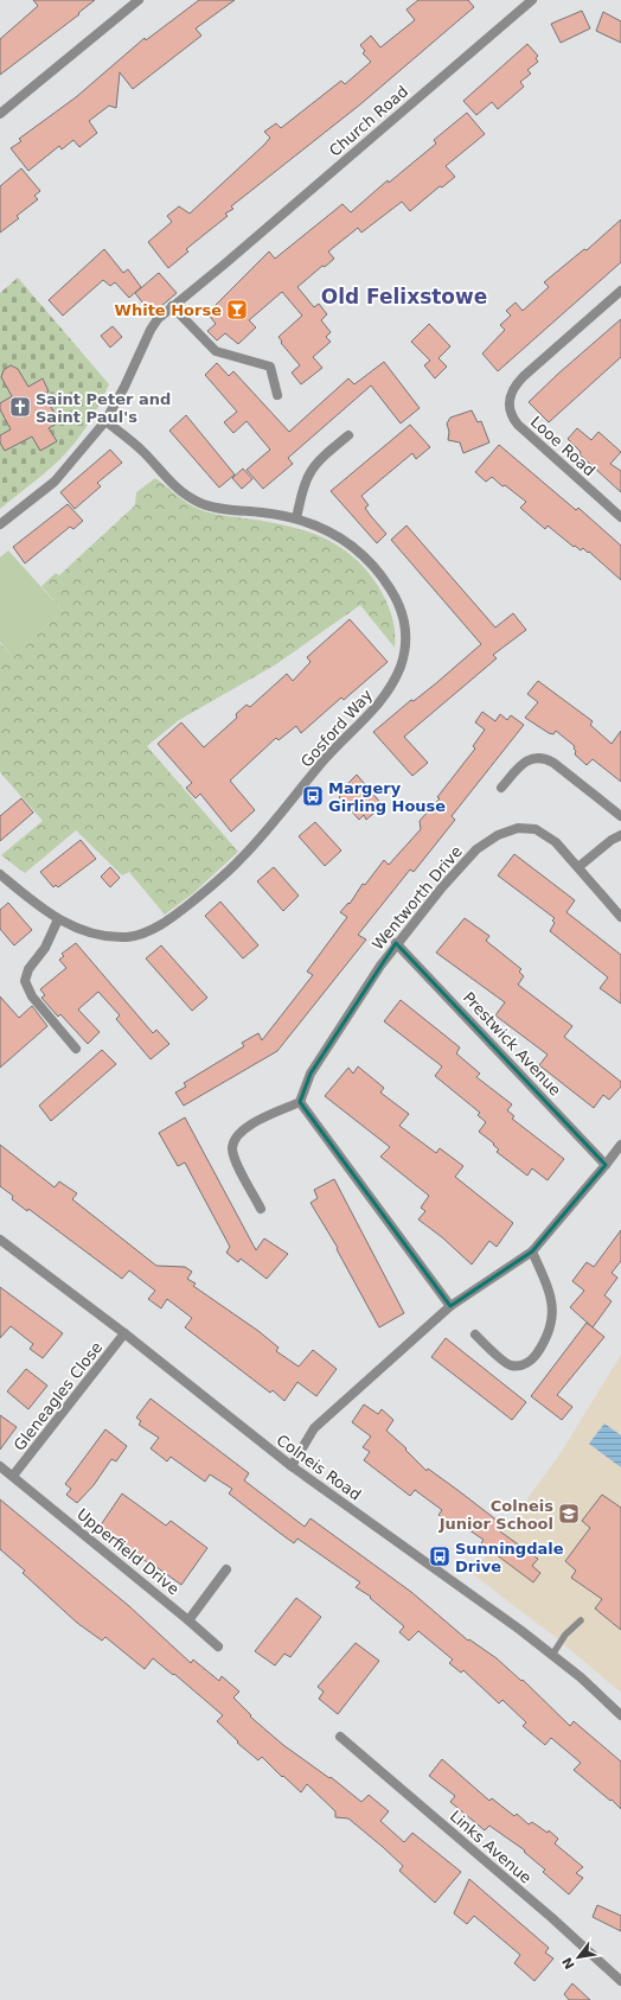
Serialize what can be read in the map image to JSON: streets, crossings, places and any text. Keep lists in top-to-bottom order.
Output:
{
  "streets": {
    "street": [
      "Church Road",
      "Looe Road",
      "Gosford Way",
      "Wentworth Drive",
      "Prestwick Avenue",
      "Gleneagles Close",
      "Colneis Road",
      "Upperfield Drive",
      "Links Avenue"
    ]
  },
  "crossings": [
    ["Church Road", "Gosford Way"],
    ["Wentworth Drive", "Prestwick Avenue"],
    ["Gleneagles Close", "Colneis Road"],
    ["Gleneagles Close", "Upperfield Drive"]
  ],
  "districts": ["Old Felixstowe"],
  "places": {
    "bar": ["White Horse"],
    "church": ["Saint Peter and Saint Paul's"],
    "bus stop": ["Margery Girling House", "Sunningdale Drive"],
    "school or university": ["Colneis Junior School"]
  },
  "north": "bottom left"
}
